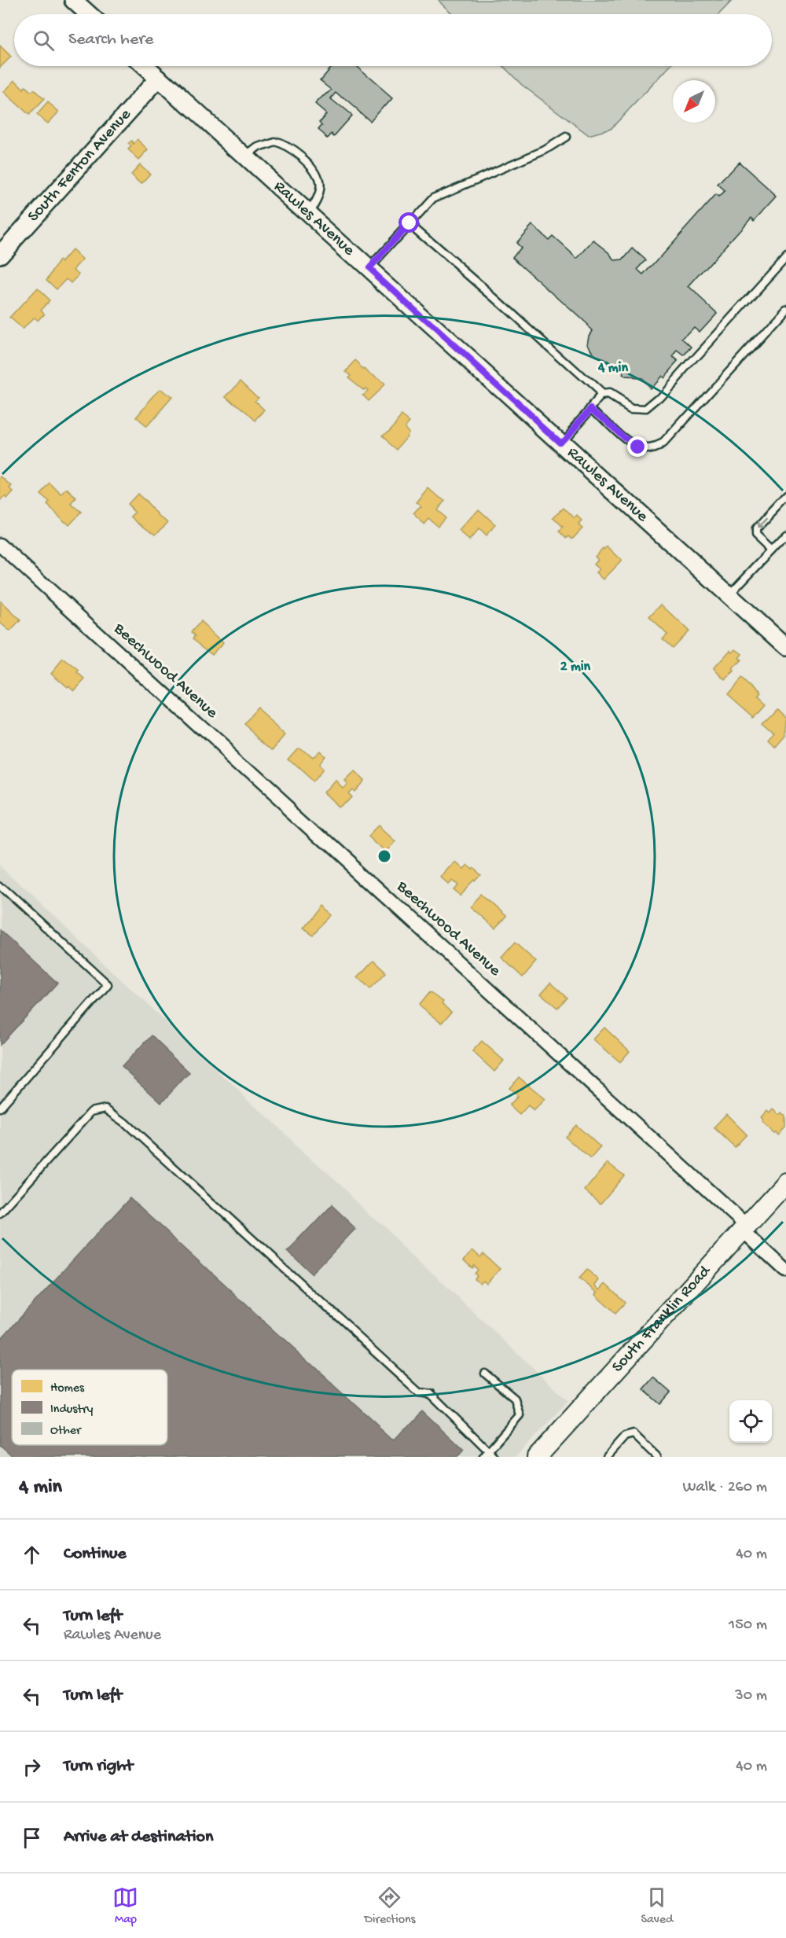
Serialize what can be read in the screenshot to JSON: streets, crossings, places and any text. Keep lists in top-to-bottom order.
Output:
{
  "streets": {
    "main road": ["South Franklin Road"],
    "street": ["South Fenton Avenue", "Rawles Avenue", "Beechwood Avenue"]
  },
  "crossings": [
    ["South Fenton Avenue", "Rawles Avenue"],
    ["Beechwood Avenue", "South Franklin Road"]
  ],
  "legend": ["Homes", "Industry", "Other"],
  "north": "bottom left",
  "page": {
    "search": "Search here",
    "heading": ["4 min", "Walk · 260 m"],
    "list": [
      ["Continue", "40 m"],
      ["Turn left", "Rawles Avenue", "150 m"],
      ["Turn left", "30 m"],
      ["Turn right", "40 m"],
      "Arrive at destination"
    ],
    "nav": ["Map", "Directions", "Saved"]
  },
  "rings": ["4 min", "2 min"]
}
